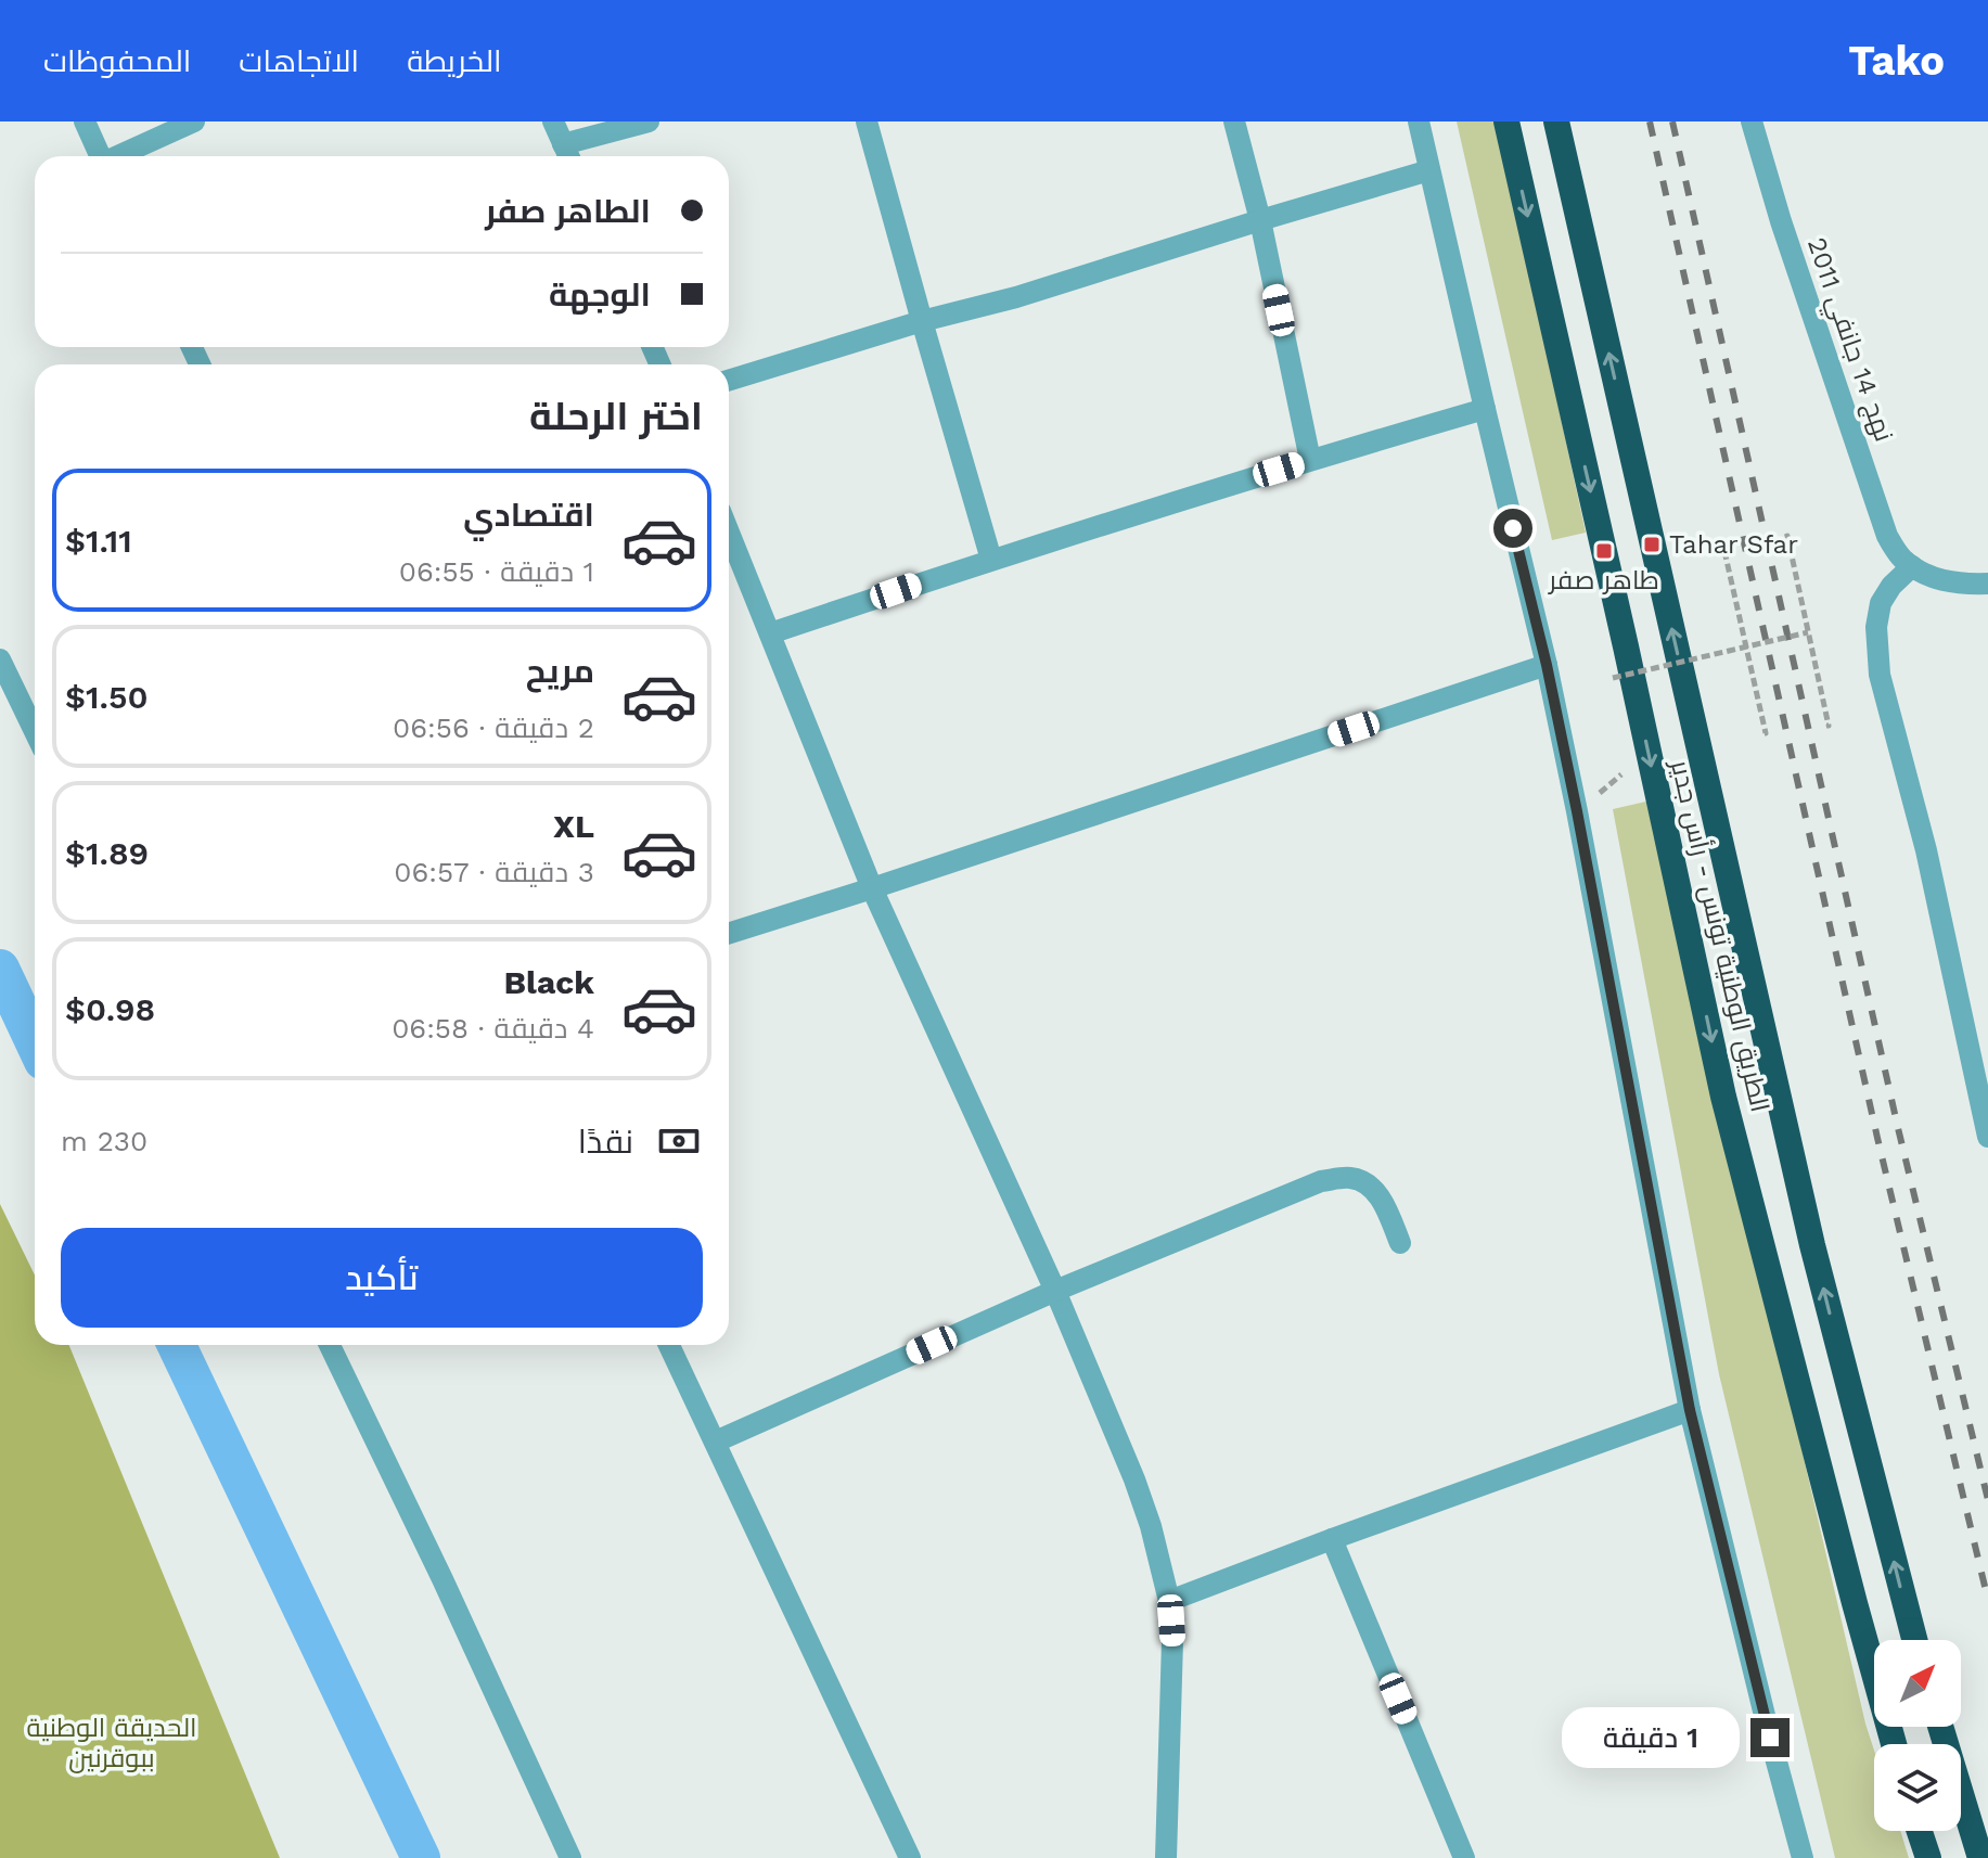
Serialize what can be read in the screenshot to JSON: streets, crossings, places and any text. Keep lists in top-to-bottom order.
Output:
{
  "streets": {
    "highway": ["الطريق الوطنية تونس - رأس جدير"],
    "street": ["نهج 14 جانفي 2011"]
  },
  "parks": ["الحديقة الوطنية ببوقرنين"],
  "places": {
    "transit": ["Tahar Sfar", "طاهر صفر"]
  },
  "north": "top right",
  "page": {
    "header": "Tako",
    "nav": ["الخريطة", "الاتجاهات", "المحفوظات"],
    "banner": ["الطاهر صفر", "الوجهة"],
    "heading": "اختر الرحلة",
    "list": [
      {
        "name": "اقتصادي",
        "note": "1 دقيقة · 06:55",
        "value": "$1.11"
      },
      {
        "name": "مريح",
        "note": "2 دقيقة · 06:56",
        "value": "$1.50"
      },
      {
        "name": "XL",
        "note": "3 دقيقة · 06:57",
        "value": "$1.89"
      },
      {
        "name": "Black",
        "note": "4 دقيقة · 06:58",
        "value": "$0.98"
      }
    ],
    "pay": ["نقدًا", "230 m"],
    "buttons": "تأكيد",
    "bubble": "1 دقيقة"
  }
}
